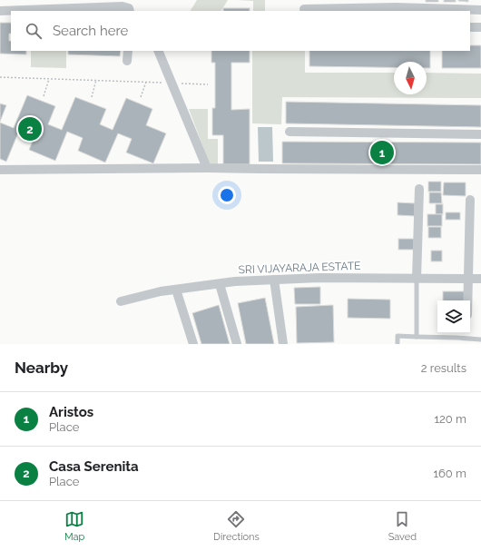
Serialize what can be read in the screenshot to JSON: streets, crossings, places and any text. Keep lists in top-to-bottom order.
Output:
{
  "streets": {
    "street": ["SRI VIJAYARAJA ESTATE"]
  },
  "north": "bottom",
  "page": {
    "search": "Search here",
    "pins": ["2", "1"],
    "heading": ["Nearby", "2 results"],
    "list": [
      {
        "mark": "1",
        "name": "Aristos",
        "note": "Place",
        "value": "120 m"
      },
      {
        "mark": "2",
        "name": "Casa Serenita",
        "note": "Place",
        "value": "160 m"
      }
    ],
    "nav": ["Map", "Directions", "Saved"]
  }
}
